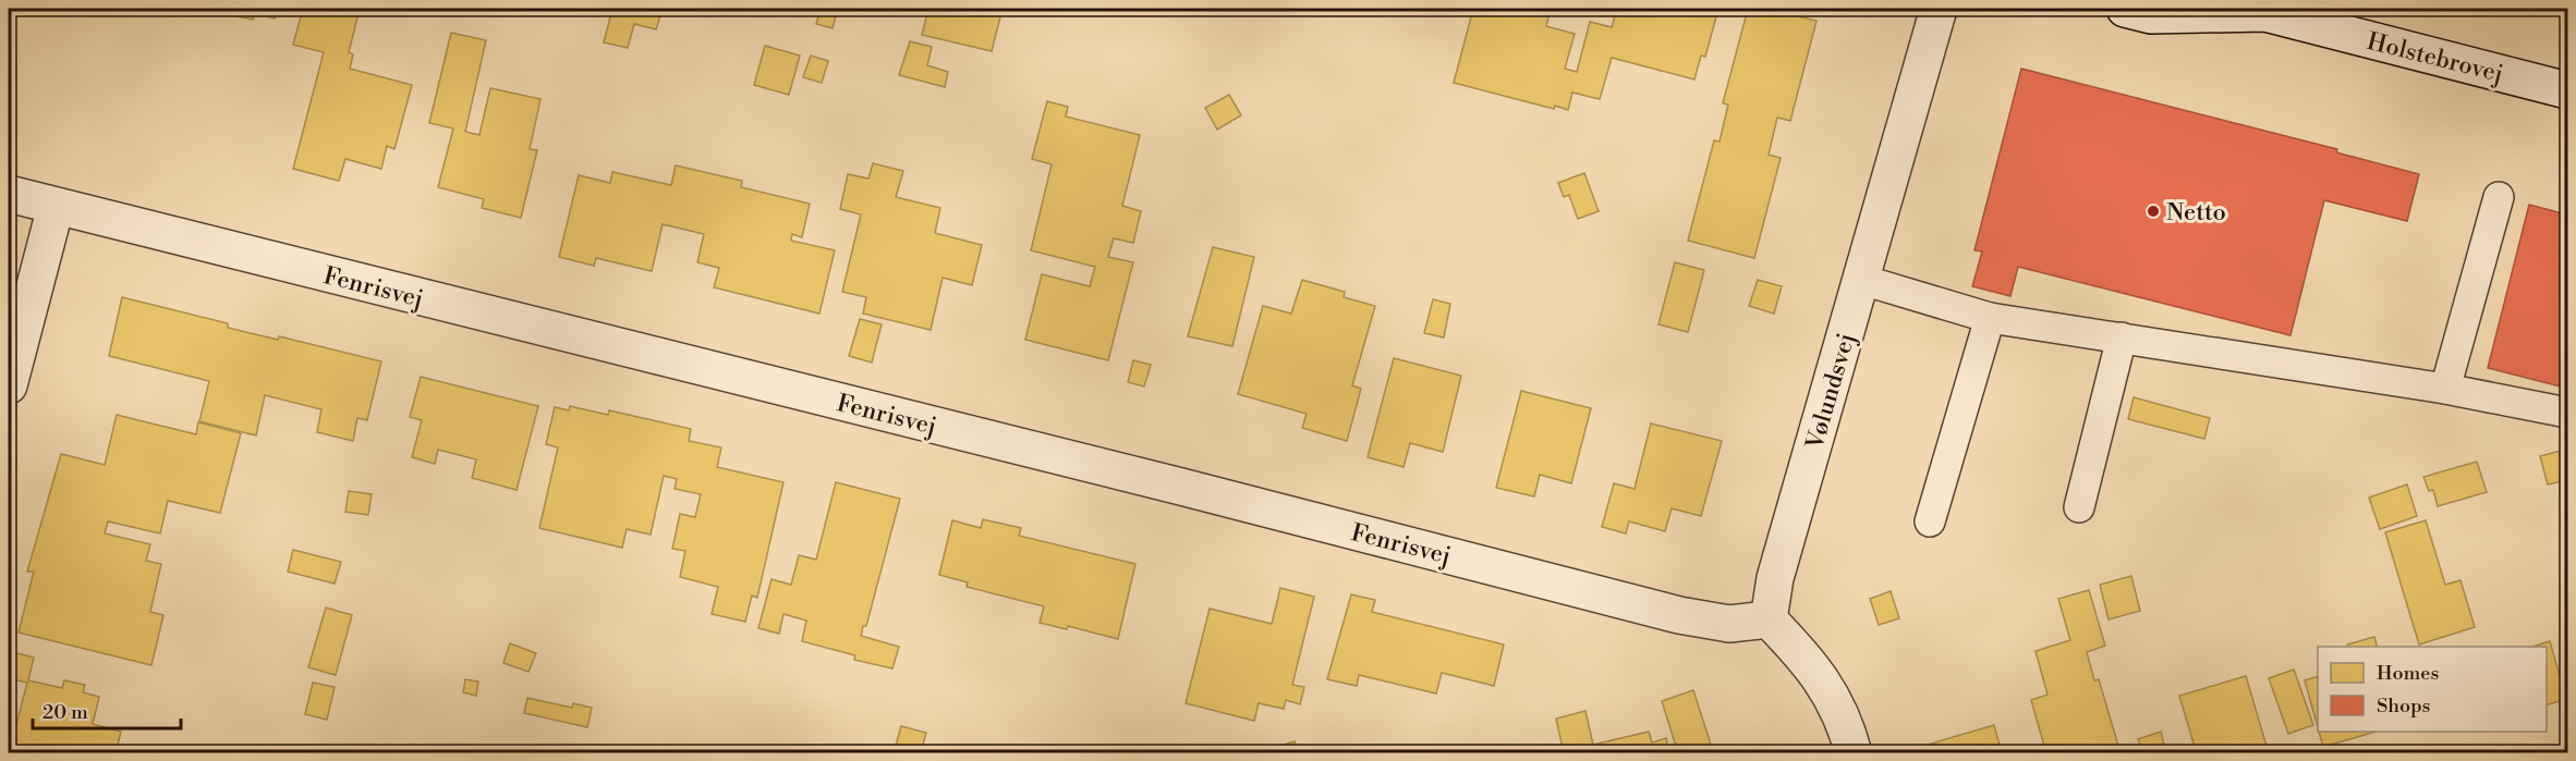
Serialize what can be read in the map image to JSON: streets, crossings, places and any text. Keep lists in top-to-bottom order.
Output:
{
  "streets": {
    "street": ["Holstebrovej", "Fenrisvej", "Vølundsvej"]
  },
  "crossings": [
    ["Fenrisvej", "Vølundsvej"]
  ],
  "places": ["Netto"],
  "legend": ["Homes", "Shops"],
  "scale_bar": "20 m"
}
